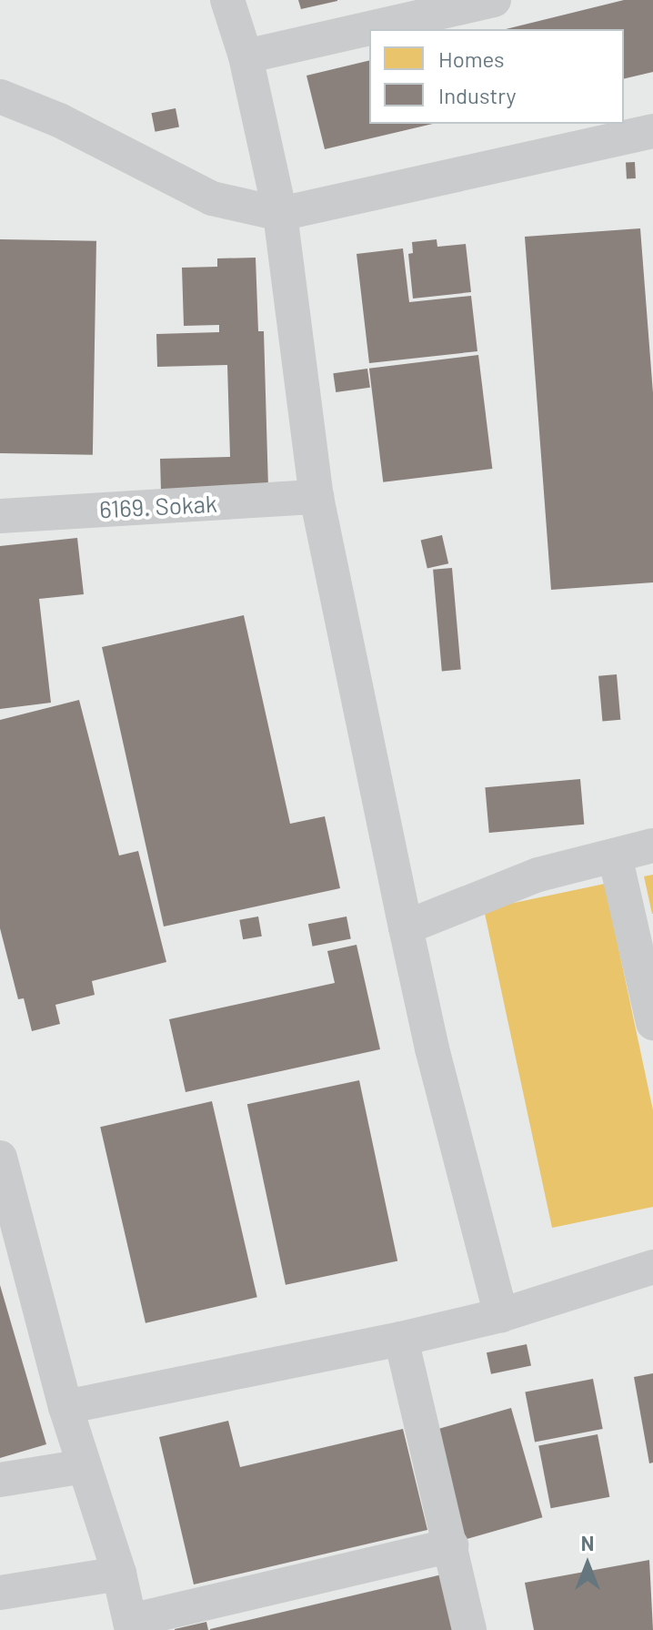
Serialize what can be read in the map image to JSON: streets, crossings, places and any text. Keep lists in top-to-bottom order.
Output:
{
  "streets": {
    "street": ["6169. Sokak"]
  },
  "legend": ["Homes", "Industry"],
  "north": "top"
}
